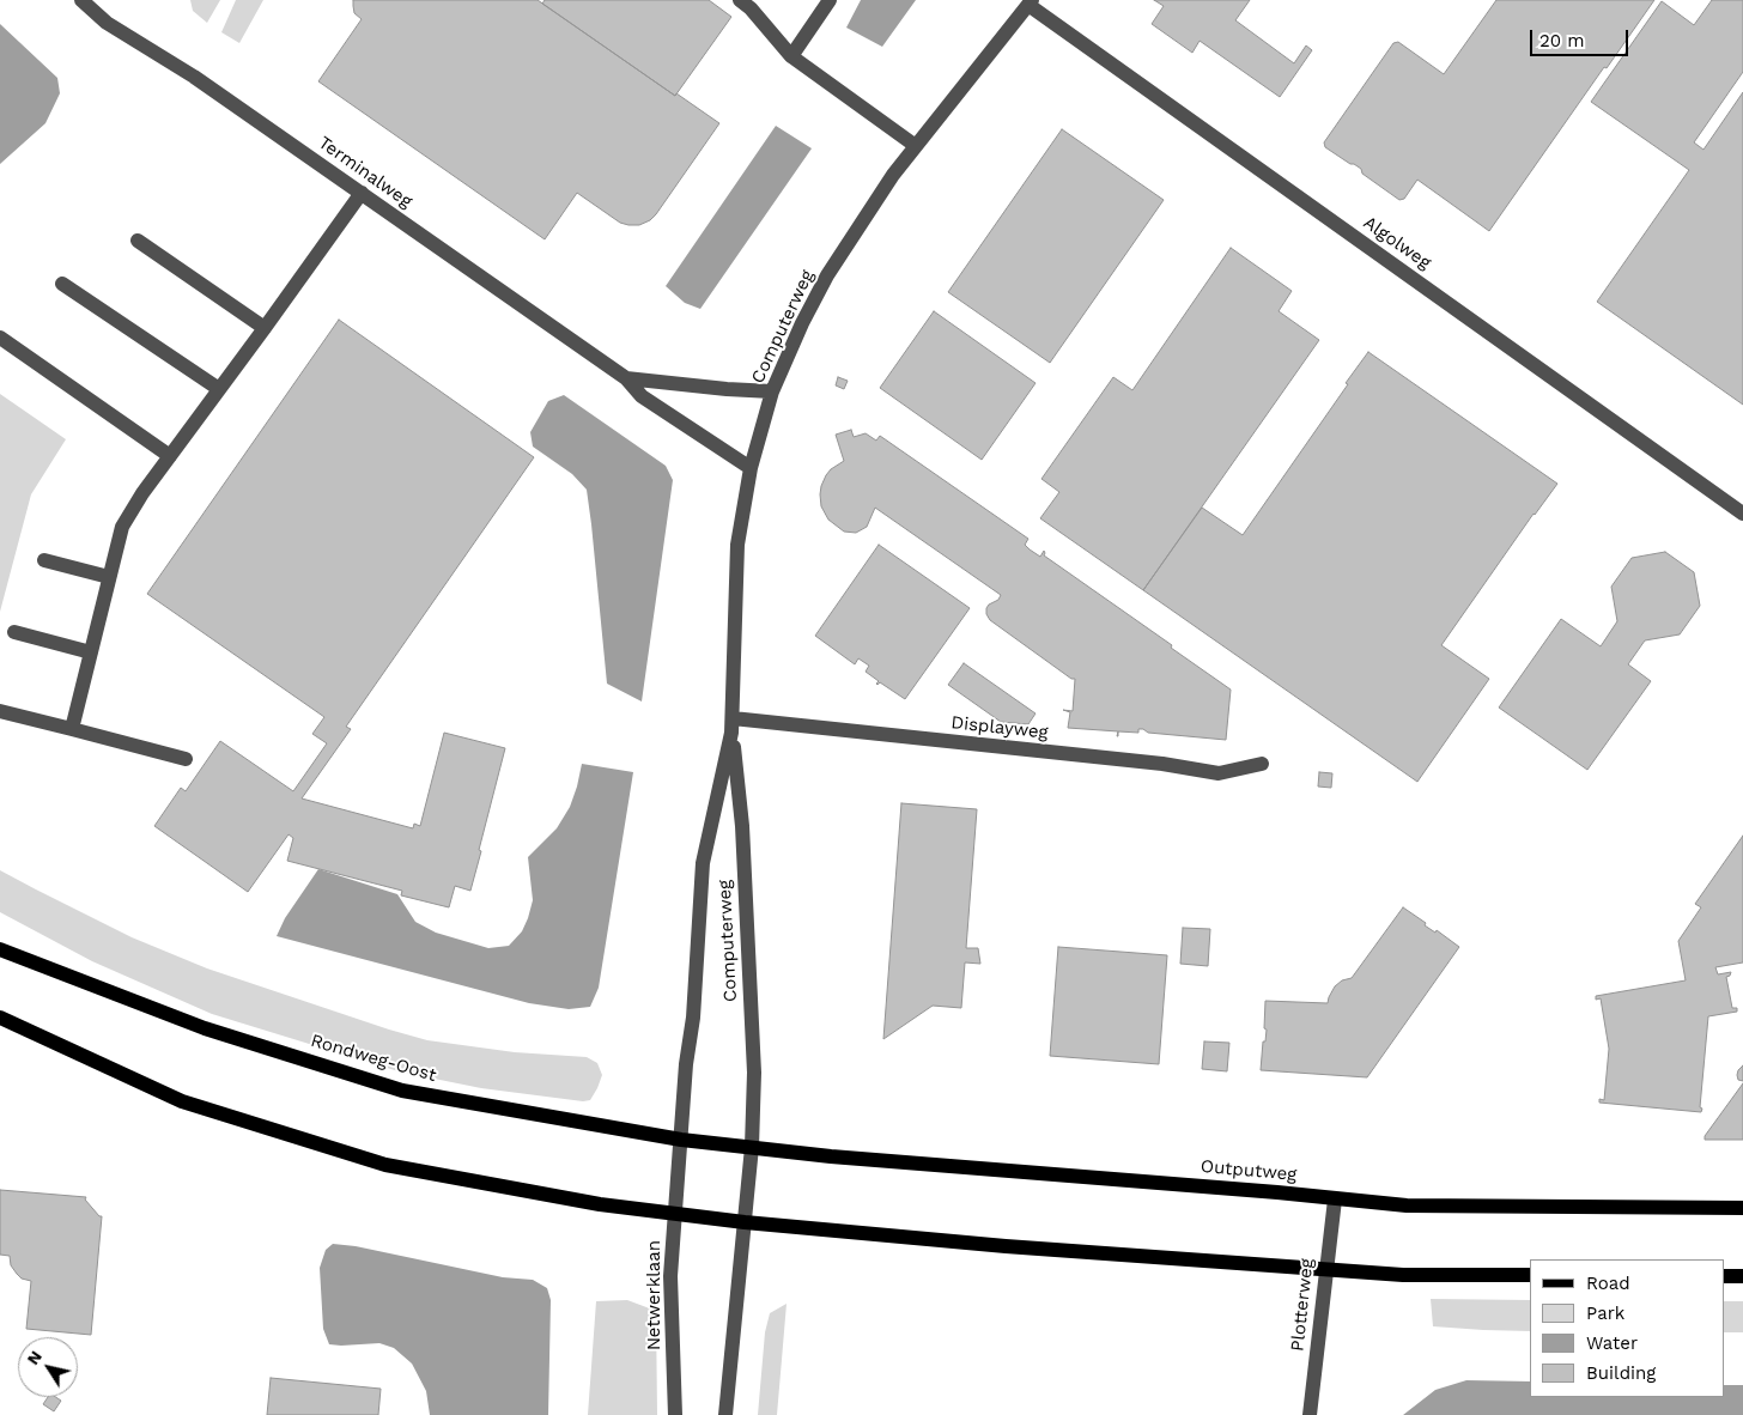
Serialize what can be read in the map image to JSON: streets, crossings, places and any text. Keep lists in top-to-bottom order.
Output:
{
  "streets": {
    "main road": ["Rondweg-Oost", "Outputweg"],
    "street": [
      "Terminalweg",
      "Algolweg",
      "Computerweg",
      "Displayweg",
      "Netwerklaan",
      "Plotterweg"
    ]
  },
  "crossings": [
    ["Terminalweg", "Computerweg"],
    ["Algolweg", "Computerweg"],
    ["Computerweg", "Displayweg"],
    ["Computerweg", "Rondweg-Oost"],
    ["Computerweg", "Outputweg"],
    ["Computerweg", "Netwerklaan"],
    ["Rondweg-Oost", "Outputweg"],
    ["Rondweg-Oost", "Netwerklaan"],
    ["Outputweg", "Plotterweg"]
  ],
  "legend": [
    "Road",
    "Park",
    "Water",
    "Building"
  ],
  "scale_bar": "20 m",
  "north": "top left"
}
